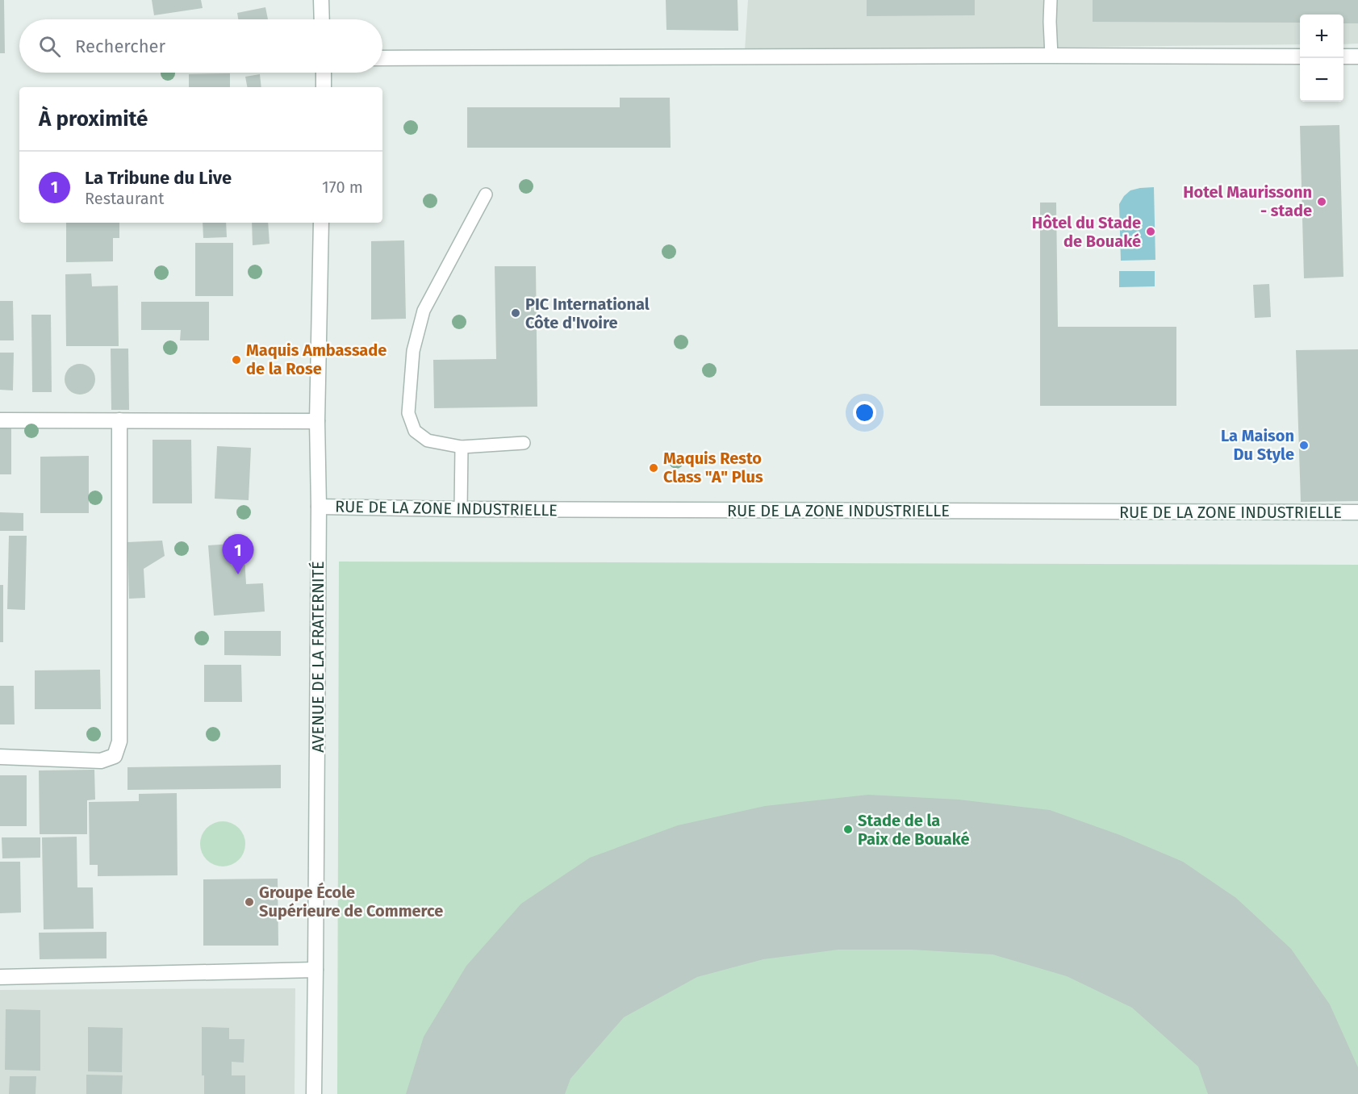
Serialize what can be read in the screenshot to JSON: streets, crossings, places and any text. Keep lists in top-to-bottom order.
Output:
{
  "streets": {
    "street": ["RUE DE LA ZONE INDUSTRIELLE", "AVENUE DE LA FRATERNITÉ"]
  },
  "crossings": [
    ["RUE DE LA ZONE INDUSTRIELLE", "AVENUE DE LA FRATERNITÉ"]
  ],
  "places": [
    "Hotel Maurissonn - stade",
    "Hôtel du Stade de Bouaké",
    "PIC International Côte d'Ivoire",
    "Maquis Ambassade de la Rose",
    "La Maison Du Style",
    "Maquis Resto Class \"A\" Plus",
    "Stade de la Paix de Bouaké",
    "Groupe École Supérieure de Commerce"
  ],
  "page": {
    "map_buttons": ["+", "−"],
    "search": "Rechercher",
    "heading": "À proximité",
    "list": [
      {
        "mark": "1",
        "name": "La Tribune du Live",
        "note": "Restaurant",
        "value": "170 m"
      }
    ],
    "pins": "1"
  }
}
